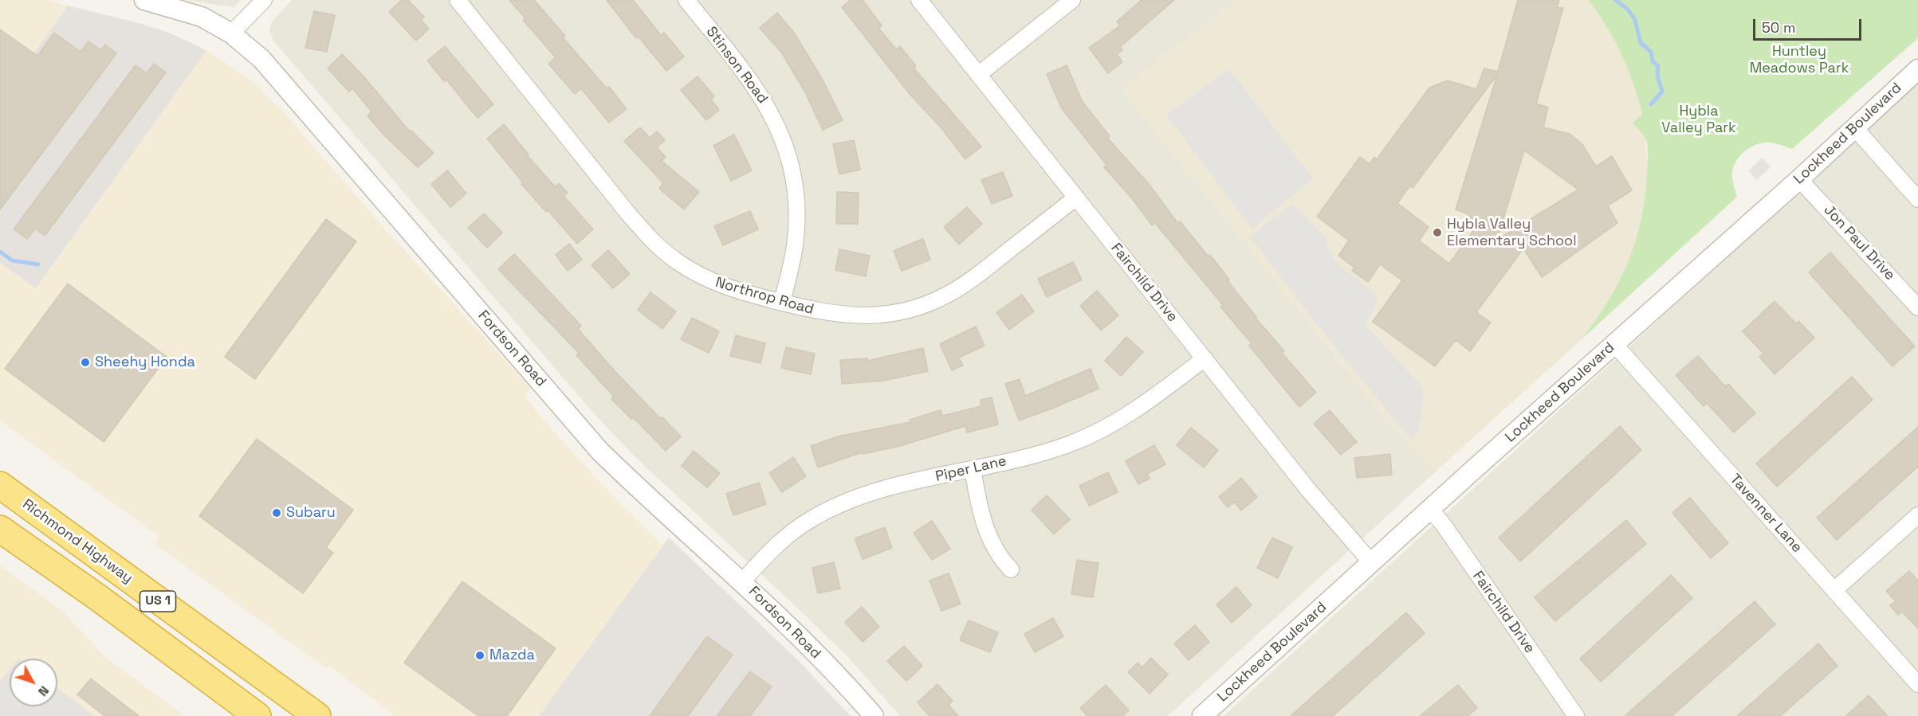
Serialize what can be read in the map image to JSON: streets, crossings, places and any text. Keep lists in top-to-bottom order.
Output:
{
  "streets": {
    "highway": ["Richmond Highway", "US 1"],
    "street": [
      "Stinson Road",
      "Lockheed Boulevard",
      "Jon Paul Drive",
      "Fairchild Drive",
      "Northrop Road",
      "Fordson Road",
      "Piper Lane",
      "Tavenner Lane"
    ]
  },
  "crossings": [
    ["Stinson Road", "Northrop Road"],
    ["Lockheed Boulevard", "Jon Paul Drive"],
    ["Lockheed Boulevard", "Fairchild Drive"],
    ["Lockheed Boulevard", "Tavenner Lane"],
    ["Fairchild Drive", "Northrop Road"],
    ["Fairchild Drive", "Piper Lane"],
    ["Fordson Road", "Piper Lane"]
  ],
  "parks": ["Huntley Meadows Park", "Hybla Valley Park"],
  "places": [
    "Hybla Valley Elementary School",
    "Sheehy Honda",
    "Subaru",
    "Mazda"
  ],
  "scale_bar": "50 m",
  "north": "bottom right"
}
